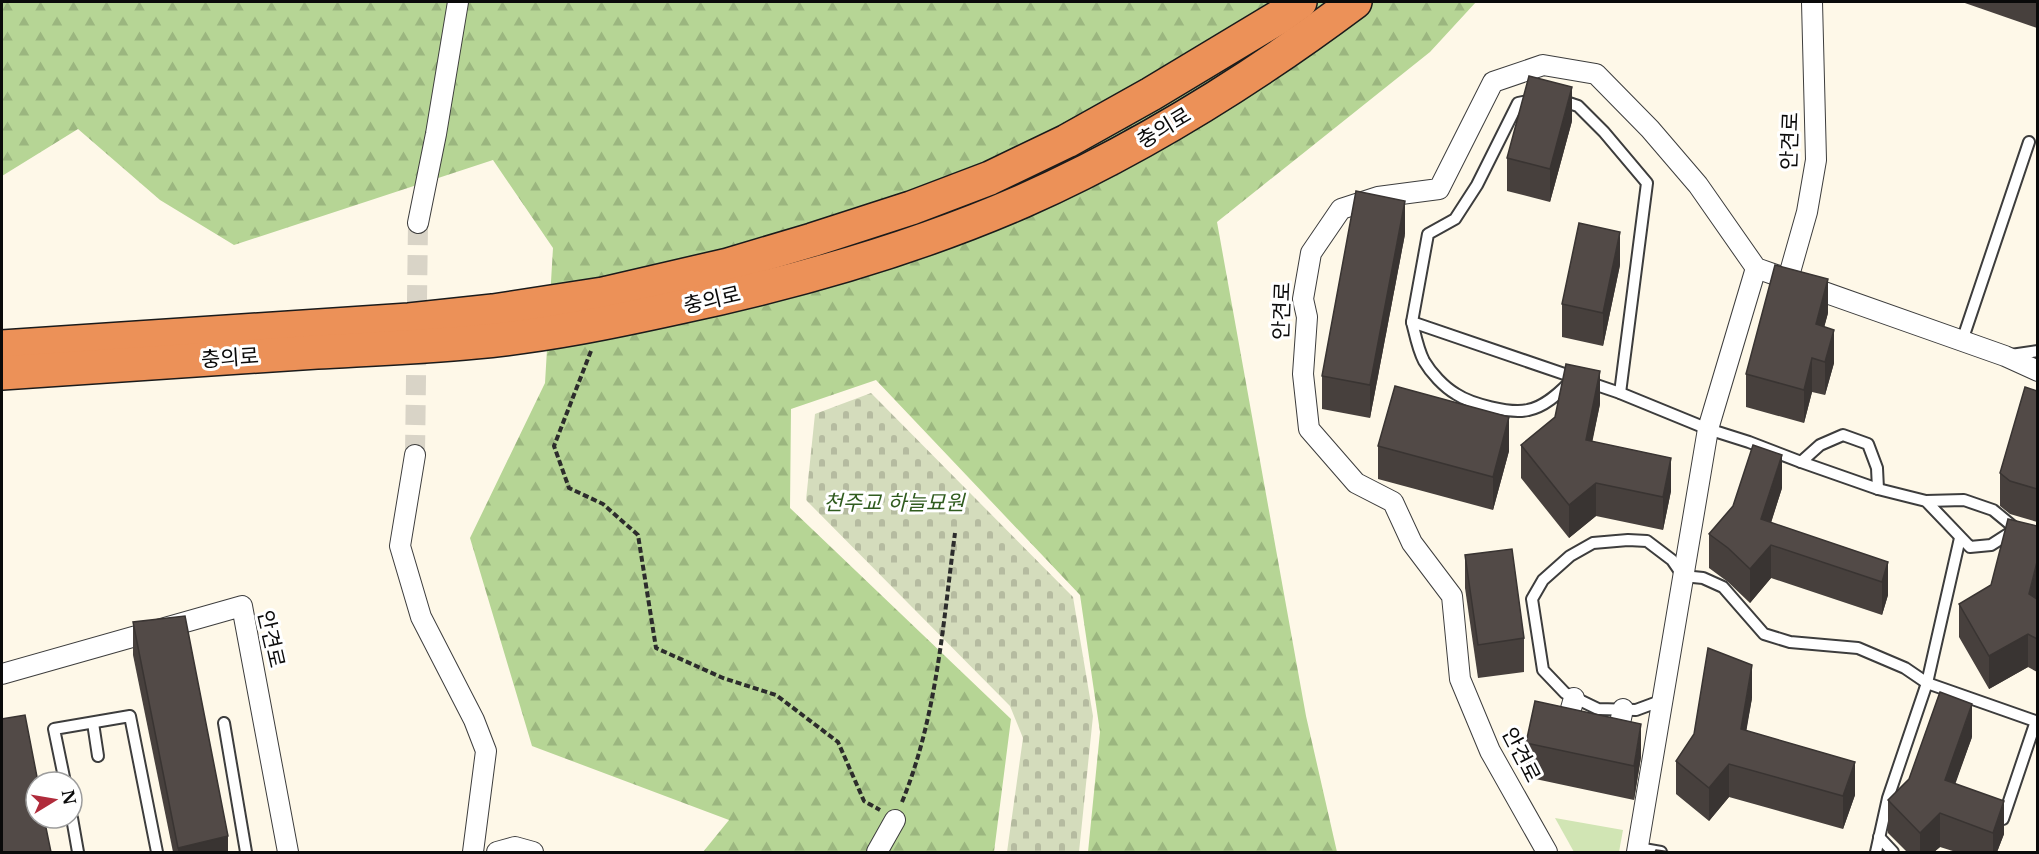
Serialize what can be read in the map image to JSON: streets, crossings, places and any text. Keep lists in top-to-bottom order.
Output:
{
  "streets": {
    "highway": ["충의로"],
    "street": ["안견로"]
  },
  "parks": ["천주교 하늘묘원"],
  "north": "right"
}
